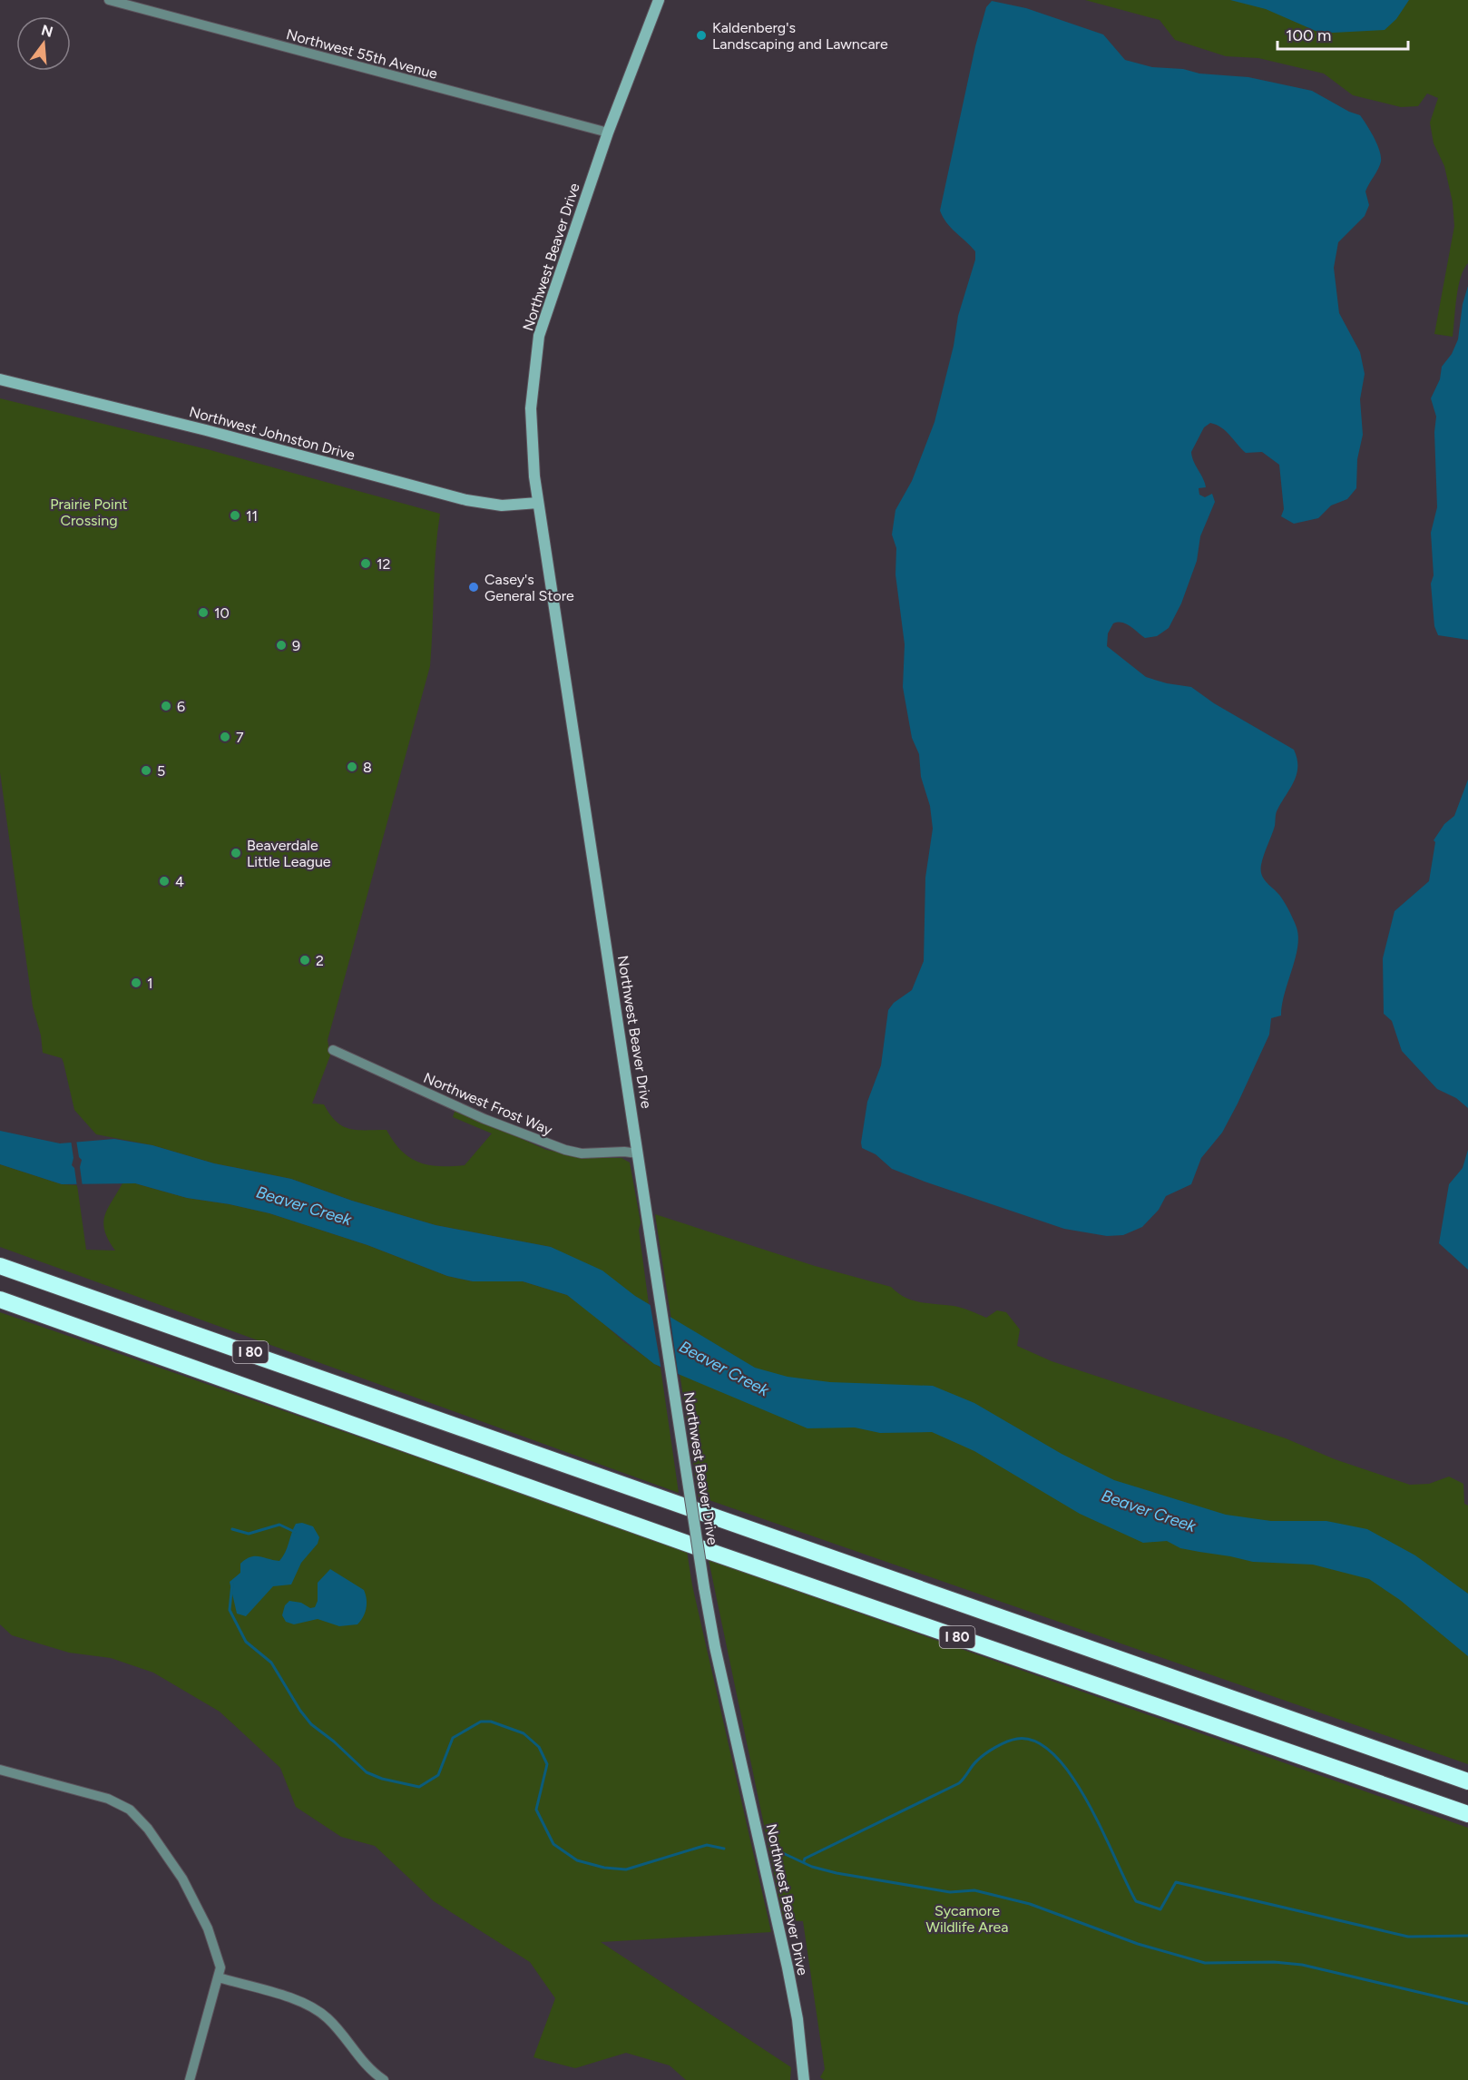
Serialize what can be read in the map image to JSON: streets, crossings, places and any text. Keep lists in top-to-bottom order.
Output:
{
  "streets": {
    "highway": ["I 80"],
    "main road": ["Northwest Beaver Drive", "Northwest Johnston Drive"],
    "street": ["Northwest 55th Avenue", "Northwest Frost Way"]
  },
  "crossings": [
    ["Northwest 55th Avenue", "Northwest Beaver Drive"],
    ["Northwest Beaver Drive", "Northwest Johnston Drive"],
    ["Northwest Beaver Drive", "Northwest Frost Way"]
  ],
  "water": ["Beaver Creek"],
  "parks": ["Prairie Point Crossing", "Sycamore Wildlife Area"],
  "places": [
    "Kaldenberg's Landscaping and Lawncare",
    "11",
    "12",
    "Casey's General Store",
    "10",
    "9",
    "6",
    "7",
    "8",
    "5",
    "Beaverdale Little League",
    "4",
    "2",
    "1"
  ],
  "scale_bar": "100 m",
  "north": "top"
}
